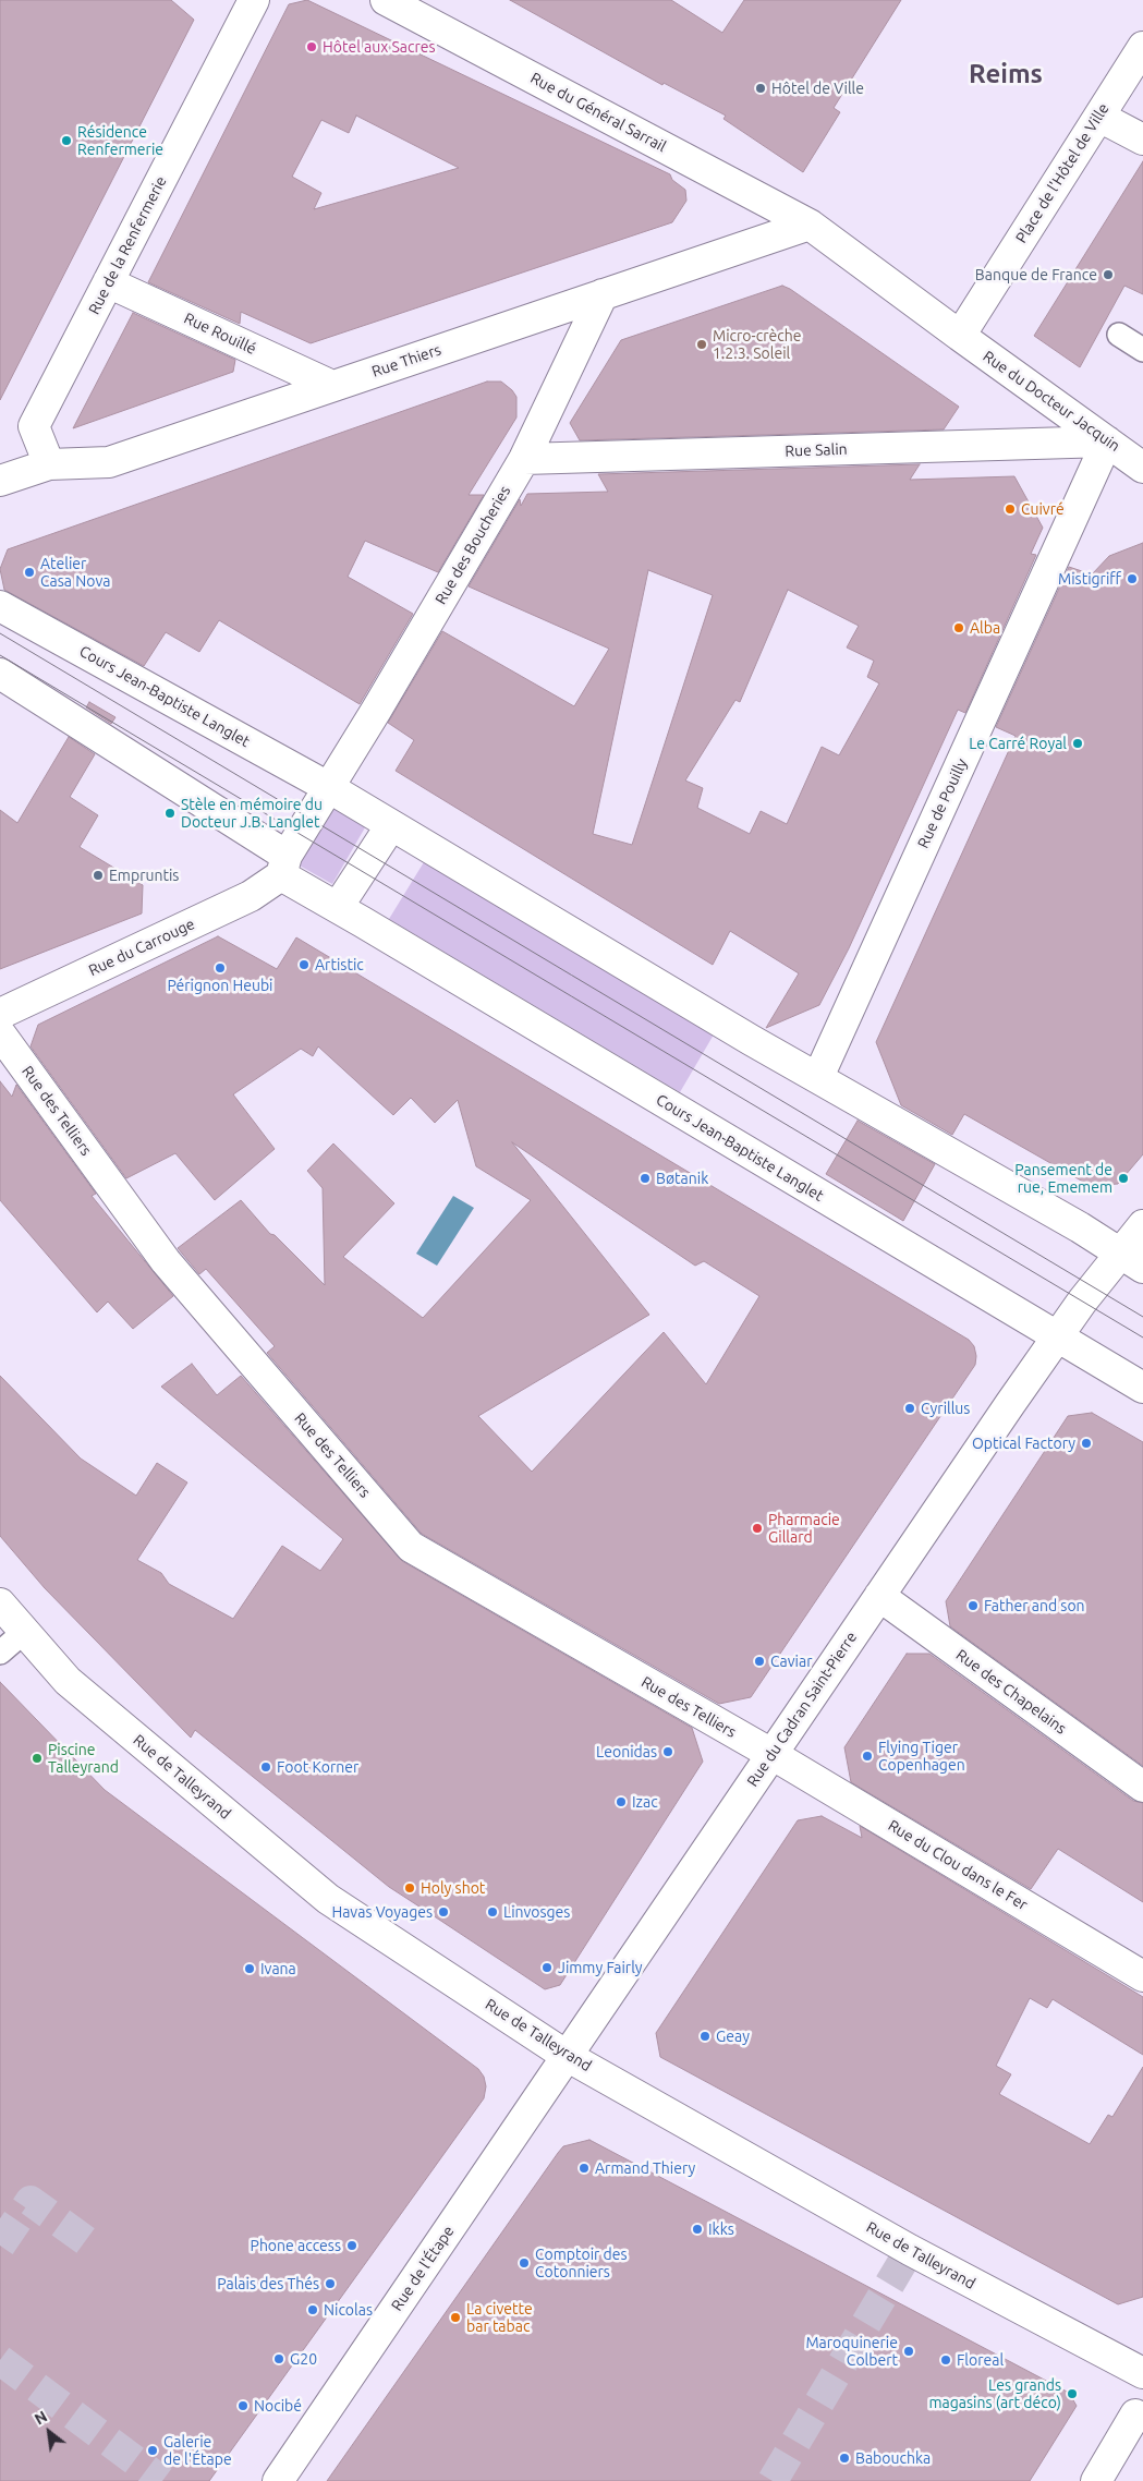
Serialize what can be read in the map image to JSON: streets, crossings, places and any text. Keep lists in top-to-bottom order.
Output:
{
  "streets": {
    "street": [
      "Rue du Général Sarrail",
      "Place de l'Hôtel de Ville",
      "Rue de la Renfermerie",
      "Rue Rouillé",
      "Rue Thiers",
      "Rue du Docteur Jacquin",
      "Rue Salin",
      "Rue des Boucheries",
      "Cours Jean-Baptiste Langlet",
      "Rue de Pouilly",
      "Rue du Carrouge",
      "Rue des Telliers",
      "Rue des Chapelains",
      "Rue du Cadran Saint-Pierre",
      "Rue de Talleyrand",
      "Rue du Clou dans le Fer",
      "Rue de l'Étape"
    ]
  },
  "crossings": [
    ["Rue du Général Sarrail", "Rue Thiers"],
    ["Place de l'Hôtel de Ville", "Rue du Docteur Jacquin"],
    ["Rue de la Renfermerie", "Rue Rouillé"],
    ["Rue de la Renfermerie", "Rue Thiers"],
    ["Rue Rouillé", "Rue Thiers"],
    ["Rue Thiers", "Rue des Boucheries"],
    ["Rue du Docteur Jacquin", "Rue Salin"],
    ["Rue du Docteur Jacquin", "Rue de Pouilly"],
    ["Rue Salin", "Rue des Boucheries"],
    ["Rue Salin", "Rue de Pouilly"],
    ["Rue des Boucheries", "Cours Jean-Baptiste Langlet"],
    ["Cours Jean-Baptiste Langlet", "Rue de Pouilly"],
    ["Cours Jean-Baptiste Langlet", "Rue du Carrouge"],
    ["Cours Jean-Baptiste Langlet", "Rue du Cadran Saint-Pierre"],
    ["Rue des Telliers", "Rue du Cadran Saint-Pierre"],
    ["Rue des Telliers", "Rue du Clou dans le Fer"],
    ["Rue des Chapelains", "Rue du Cadran Saint-Pierre"],
    ["Rue du Cadran Saint-Pierre", "Rue de Talleyrand"],
    ["Rue du Cadran Saint-Pierre", "Rue du Clou dans le Fer"],
    ["Rue du Cadran Saint-Pierre", "Rue de l'Étape"],
    ["Rue de Talleyrand", "Rue de l'Étape"]
  ],
  "districts": ["Reims"],
  "places": [
    "Hôtel aux Sacres",
    "Hôtel de Ville",
    "Résidence Renfermerie",
    "Banque de France",
    "Micro-crèche 1.2.3. Soleil",
    "Cuivré",
    "Atelier Casa Nova",
    "Mistigriff",
    "Alba",
    "Le Carré Royal",
    "Stèle en mémoire du Docteur J.B. Langlet",
    "Empruntis",
    "Artistic",
    "Pérignon Heubi",
    "Bøtanik",
    "Pansement de rue, Ememem",
    "Cyrillus",
    "Optical Factory",
    "Pharmacie Gillard",
    "Father and son",
    "Caviar",
    "Leonidas",
    "Flying Tiger Copenhagen",
    "Piscine Talleyrand",
    "Foot Korner",
    "Izac",
    "Holy shot",
    "Havas Voyages",
    "Linvosges",
    "Jimmy Fairly",
    "Ivana",
    "Geay",
    "Armand Thiery",
    "Ikks",
    "Phone access",
    "Comptoir des Cotonniers",
    "Palais des Thés",
    "Nicolas",
    "La civette bar tabac",
    "Maroquinerie Colbert",
    "G20",
    "Floreal",
    "Les grands magasins (art déco)",
    "Nocibé",
    "Galerie de l'Étape",
    "Babouchka"
  ],
  "north": "top left"
}
